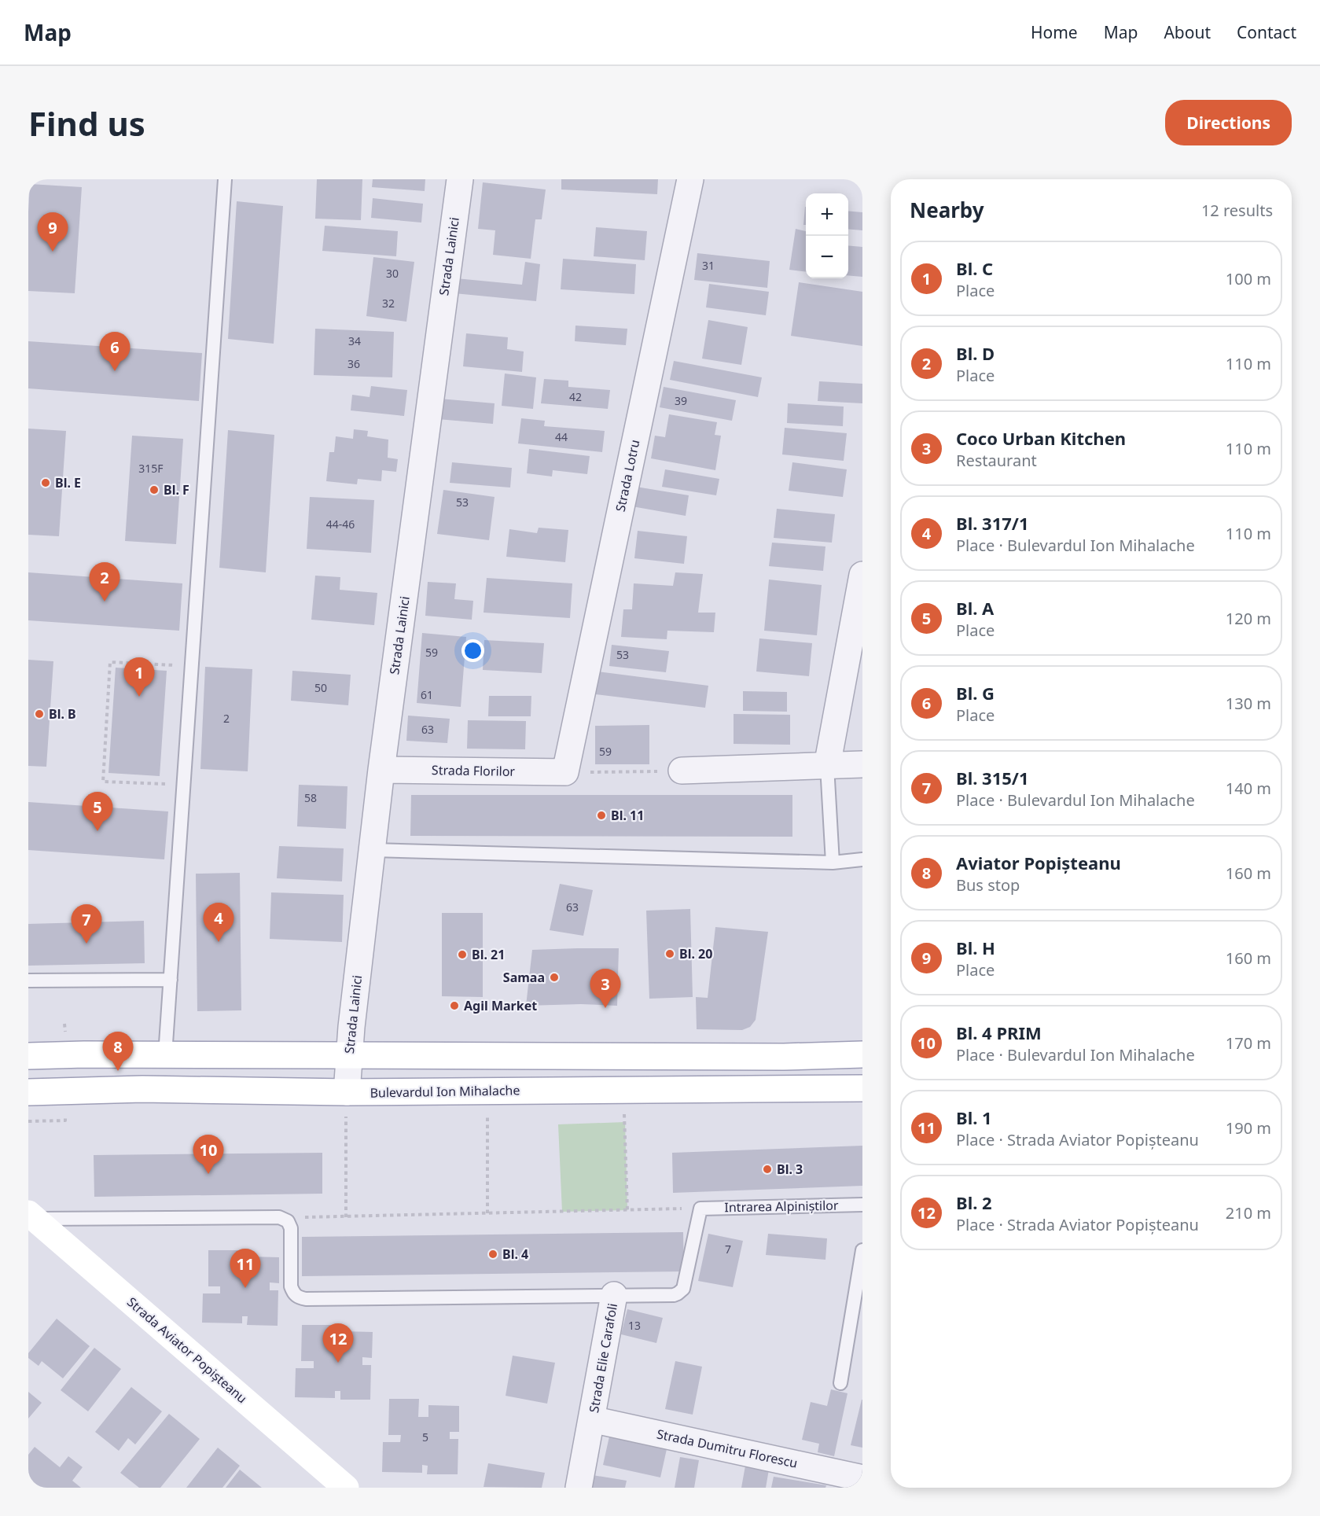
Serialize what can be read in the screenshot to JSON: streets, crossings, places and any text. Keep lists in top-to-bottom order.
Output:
{
  "streets": {
    "main road": ["Bulevardul Ion Mihalache", "Strada Aviator Popișteanu"],
    "street": [
      "Strada Lainici",
      "Strada Lotru",
      "Strada Florilor",
      "Strada Elie Carafoli",
      "Strada Dumitru Florescu"
    ],
    "lane": ["Intrarea Alpiniștilor"]
  },
  "crossings": [
    ["Strada Lainici", "Strada Florilor"],
    ["Strada Lainici", "Bulevardul Ion Mihalache"],
    ["Strada Lotru", "Strada Florilor"],
    ["Intrarea Alpiniștilor", "Strada Elie Carafoli"],
    ["Strada Elie Carafoli", "Strada Dumitru Florescu"]
  ],
  "places": [
    "Bl. E",
    "Bl. F",
    "Bl. B",
    "Bl. 11",
    "Bl. 20",
    "Bl. 21",
    "Samaa",
    "Agil Market",
    "Bl. 3",
    "Bl. 4"
  ],
  "house_numbers": [
    "31",
    "30",
    "32",
    "34",
    "36",
    "42",
    "39",
    "44",
    "315F",
    "53",
    "44-46",
    "59",
    "53",
    "50",
    "61",
    "2",
    "63",
    "59",
    "58",
    "63",
    "7",
    "13",
    "5"
  ],
  "page": {
    "header": "Map",
    "nav": [
      "Home",
      "Map",
      "About",
      "Contact"
    ],
    "buttons": "Directions",
    "title": "Find us",
    "heading": ["Nearby", "12 results"],
    "map_buttons": ["+", "−"],
    "pins": [
      "9",
      "6",
      "2",
      "1",
      "5",
      "4",
      "7",
      "3",
      "8",
      "10",
      "11",
      "12"
    ],
    "list": [
      {
        "mark": "1",
        "name": "Bl. C",
        "note": "Place",
        "value": "100 m"
      },
      {
        "mark": "2",
        "name": "Bl. D",
        "note": "Place",
        "value": "110 m"
      },
      {
        "mark": "3",
        "name": "Coco Urban Kitchen",
        "note": "Restaurant",
        "value": "110 m"
      },
      {
        "mark": "4",
        "name": "Bl. 317/1",
        "note": "Place · Bulevardul Ion Mihalache",
        "value": "110 m"
      },
      {
        "mark": "5",
        "name": "Bl. A",
        "note": "Place",
        "value": "120 m"
      },
      {
        "mark": "6",
        "name": "Bl. G",
        "note": "Place",
        "value": "130 m"
      },
      {
        "mark": "7",
        "name": "Bl. 315/1",
        "note": "Place · Bulevardul Ion Mihalache",
        "value": "140 m"
      },
      {
        "mark": "8",
        "name": "Aviator Popișteanu",
        "note": "Bus stop",
        "value": "160 m"
      },
      {
        "mark": "9",
        "name": "Bl. H",
        "note": "Place",
        "value": "160 m"
      },
      {
        "mark": "10",
        "name": "Bl. 4 PRIM",
        "note": "Place · Bulevardul Ion Mihalache",
        "value": "170 m"
      },
      {
        "mark": "11",
        "name": "Bl. 1",
        "note": "Place · Strada Aviator Popișteanu",
        "value": "190 m"
      },
      {
        "mark": "12",
        "name": "Bl. 2",
        "note": "Place · Strada Aviator Popișteanu",
        "value": "210 m"
      }
    ]
  }
}
